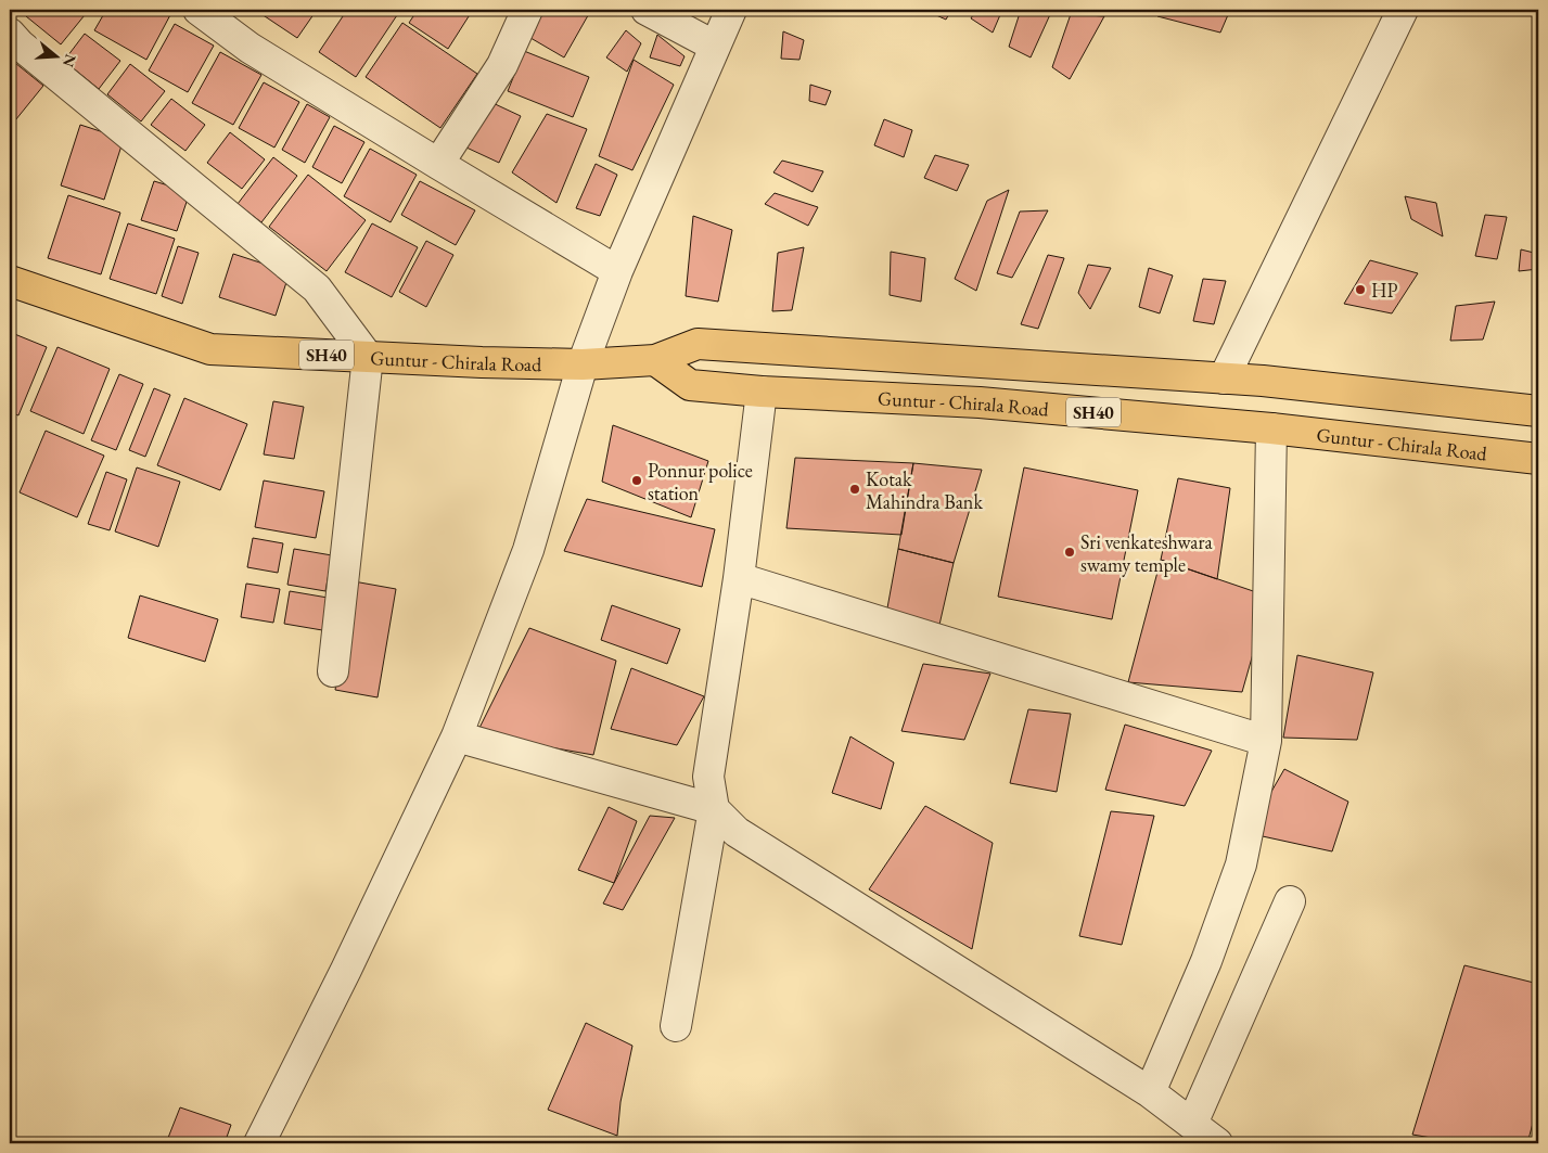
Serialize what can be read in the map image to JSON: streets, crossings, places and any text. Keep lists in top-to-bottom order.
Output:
{
  "streets": {
    "main road": ["SH40", "Guntur - Chirala Road"]
  },
  "places": [
    "HP",
    "Ponnur police station",
    "Kotak Mahindra Bank",
    "Sri venkateshwara swamy temple"
  ],
  "north": "right"
}
